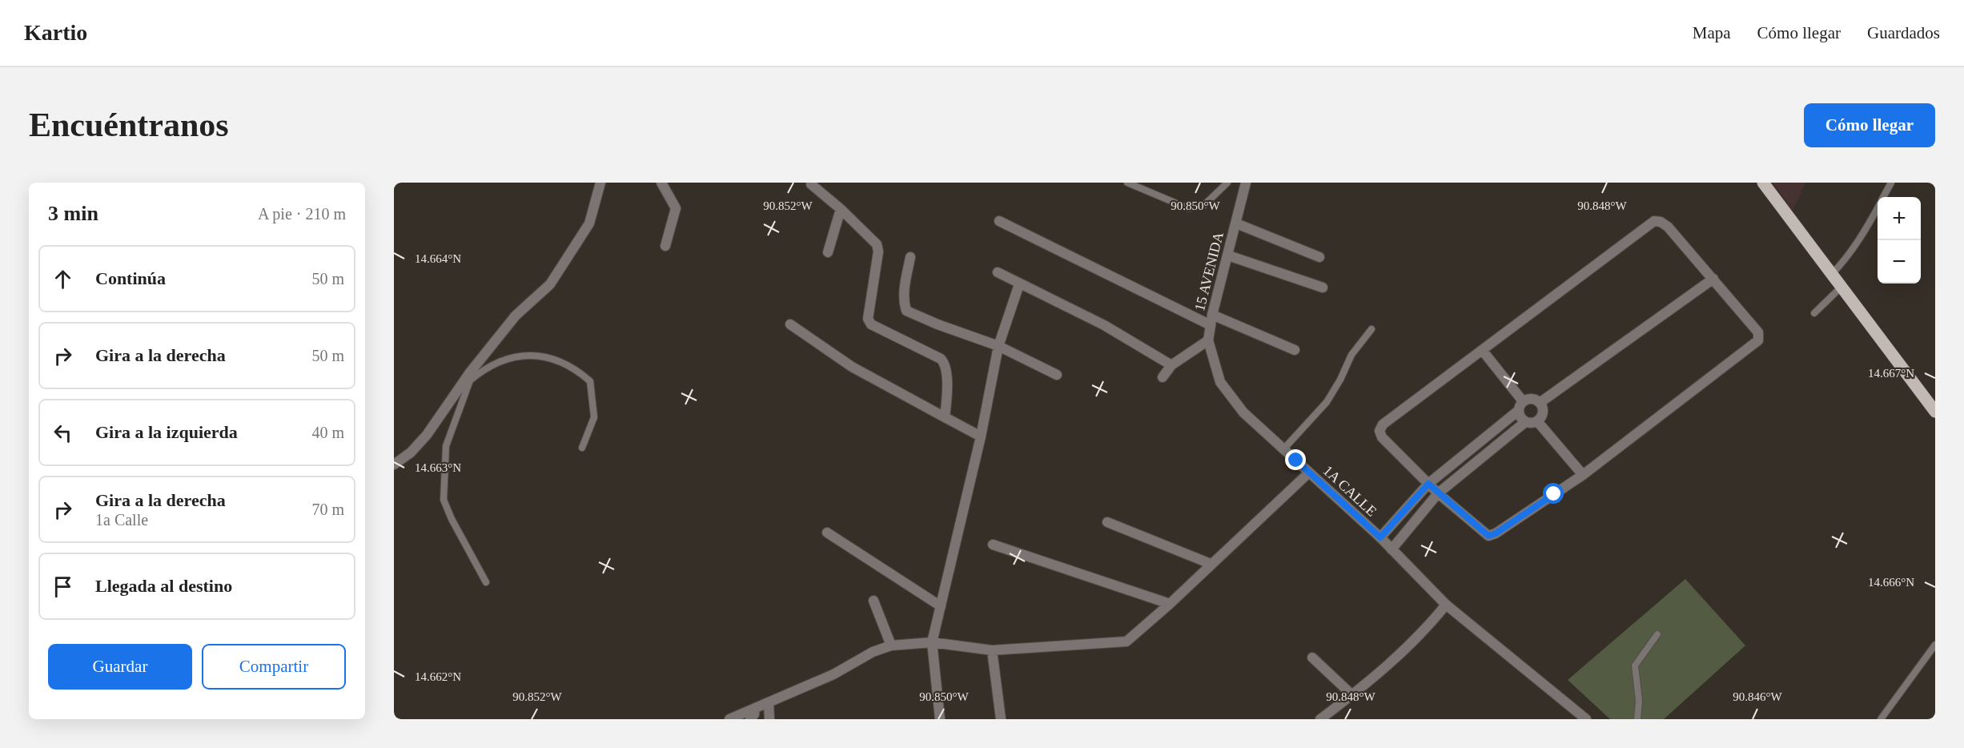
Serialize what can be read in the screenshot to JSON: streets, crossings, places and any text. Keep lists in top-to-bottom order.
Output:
{
  "streets": {
    "street": ["15 AVENIDA", "1A CALLE"]
  },
  "crossings": [
    ["15 AVENIDA", "1A CALLE"]
  ],
  "page": {
    "header": "Kartio",
    "nav": ["Mapa", "Cómo llegar", "Guardados"],
    "buttons": [
      "Cómo llegar",
      ["Guardar", "Compartir"]
    ],
    "title": "Encuéntranos",
    "heading": ["3 min", "A pie · 210 m"],
    "map_buttons": ["+", "−"],
    "list": [
      ["Continúa", "50 m"],
      ["Gira a la derecha", "50 m"],
      ["Gira a la izquierda", "40 m"],
      ["Gira a la derecha", "1a Calle", "70 m"],
      "Llegada al destino"
    ]
  },
  "coordinates": [
    "90.852°W",
    "90.850°W",
    "90.848°W",
    "14.664°N",
    "14.667°N",
    "14.663°N",
    "14.666°N",
    "14.662°N",
    "90.846°W"
  ]
}
